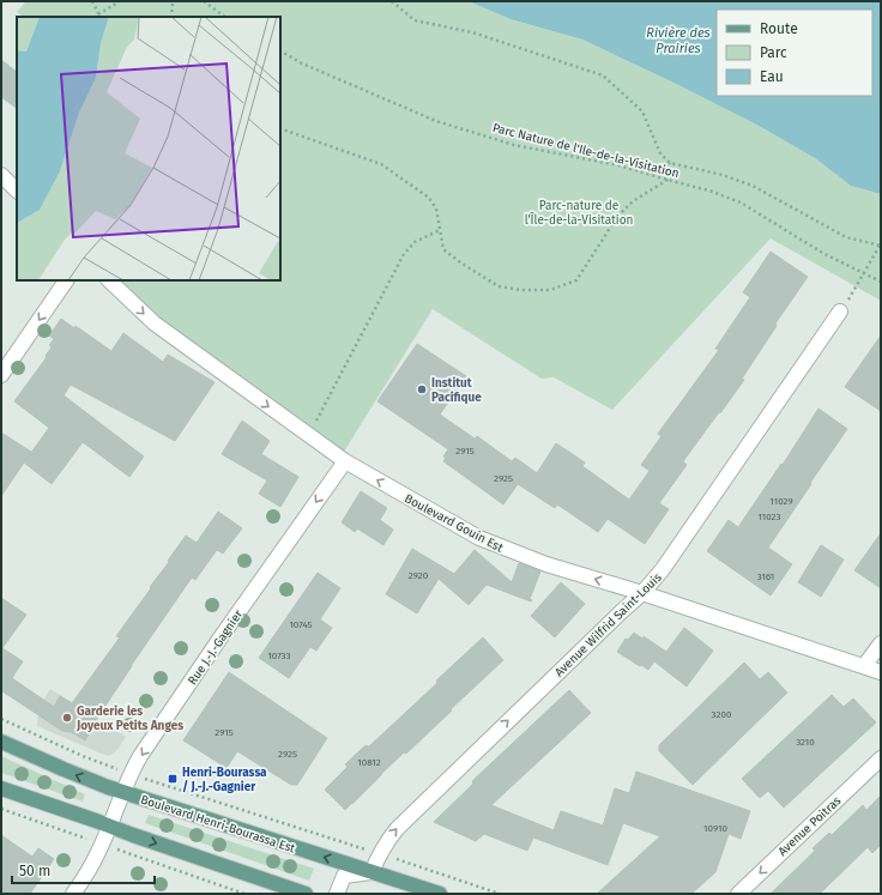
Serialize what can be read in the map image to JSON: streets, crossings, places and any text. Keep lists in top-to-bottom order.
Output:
{
  "streets": {
    "main road": ["Boulevard Henri-Bourassa Est"],
    "street": [
      "Boulevard Gouin Est",
      "Avenue Wilfrid Saint-Louis",
      "Rue J.-J.-Gagnier",
      "Avenue Poitras"
    ],
    "path": ["Parc Nature de l'Ile-de-la-Visitation"]
  },
  "crossings": [
    ["Boulevard Gouin Est", "Avenue Wilfrid Saint-Louis"],
    ["Boulevard Gouin Est", "Rue J.-J.-Gagnier"],
    ["Avenue Wilfrid Saint-Louis", "Boulevard Henri-Bourassa Est"],
    ["Rue J.-J.-Gagnier", "Boulevard Henri-Bourassa Est"]
  ],
  "one_way": ["Avenue Wilfrid Saint-Louis", "Rue J.-J.-Gagnier", "Avenue Poitras"],
  "water": ["Rivière des Prairies"],
  "parks": ["Parc-nature de l'Île-de-la-Visitation"],
  "places": {
    "other": ["Institut Pacifique", "Garderie les Joyeux Petits Anges"],
    "transit": ["Henri-Bourassa / J.-J.-Gagnier"]
  },
  "house_numbers": [
    "2915",
    "2925",
    "11029",
    "11023",
    "2920",
    "3161",
    "10745",
    "10733",
    "3200",
    "2915",
    "3210",
    "2925",
    "10812",
    "10910"
  ],
  "legend": ["Route", "Parc", "Eau"],
  "scale_bar": "50 m"
}
